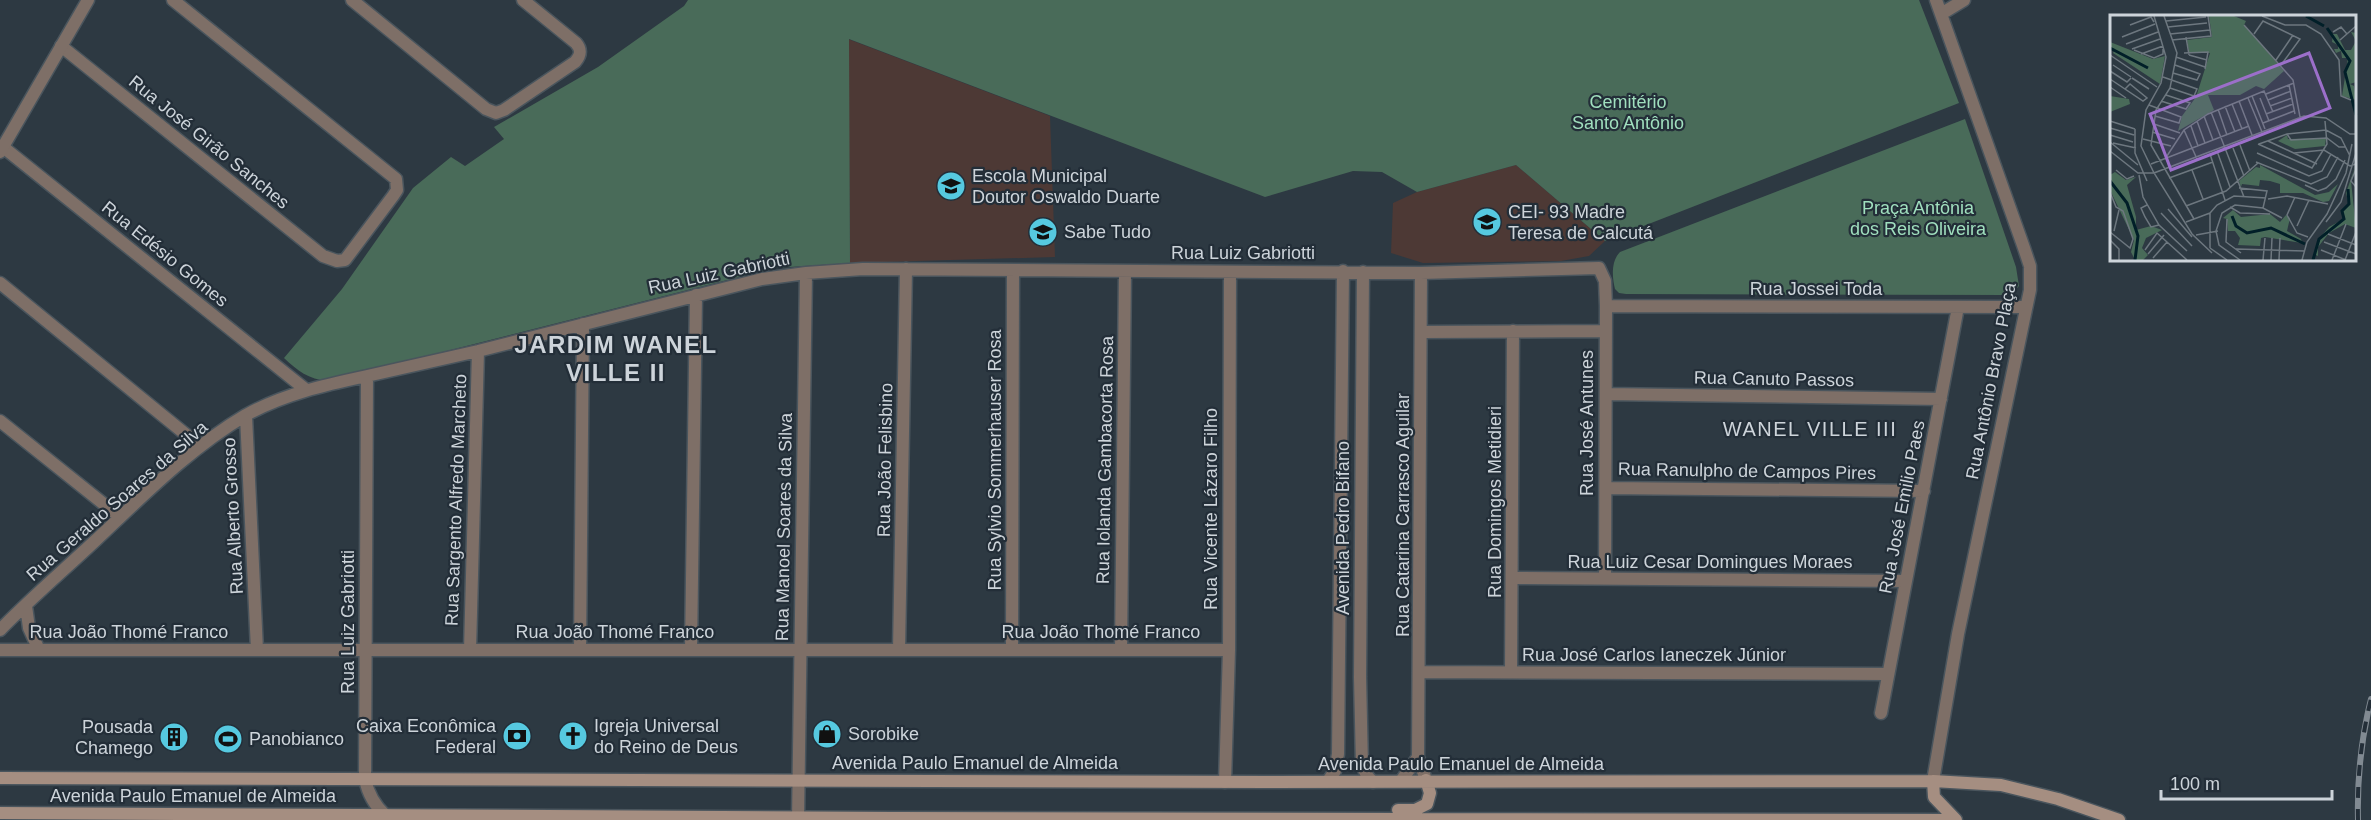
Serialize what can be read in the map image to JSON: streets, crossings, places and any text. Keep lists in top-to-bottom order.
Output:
{
  "streets": {
    "main road": ["Avenida Paulo Emanuel de Almeida"],
    "street": [
      "Rua José Girão Sanches",
      "Rua Luiz Gabriotti",
      "Rua Edésio Gomes",
      "Rua Jossei Toda",
      "Rua Canuto Passos",
      "Rua Antônio Bravo Plaça",
      "Rua José Antunes",
      "Rua João Felisbino",
      "Rua Sylvio Sommerhauser Rosa",
      "Rua Iolanda Gambacorta Rosa",
      "Rua Ranulpho de Campos Pires",
      "Rua Sargento Alfredo Marcheto",
      "Rua Geraldo Soares da Silva",
      "Rua Domingos Metidieri",
      "Rua José Emilio Paes",
      "Rua Vicente Lázaro Filho",
      "Rua Catarina Carrasco Aguilar",
      "Rua Alberto Grosso",
      "Rua Manoel Soares da Silva",
      "Avenida Pedro Bifano",
      "Rua Luiz Cesar Domingues Moraes",
      "Rua João Thomé Franco",
      "Rua José Carlos Ianeczek Júnior"
    ]
  },
  "crossings": [
    ["Rua Luiz Gabriotti", "Rua José Antunes"],
    ["Rua Luiz Gabriotti", "Rua João Felisbino"],
    ["Rua Luiz Gabriotti", "Rua Sylvio Sommerhauser Rosa"],
    ["Rua Luiz Gabriotti", "Rua Iolanda Gambacorta Rosa"],
    ["Rua Luiz Gabriotti", "Rua Sargento Alfredo Marcheto"],
    ["Rua Luiz Gabriotti", "Rua Geraldo Soares da Silva"],
    ["Rua Luiz Gabriotti", "Rua Vicente Lázaro Filho"],
    ["Rua Luiz Gabriotti", "Rua Catarina Carrasco Aguilar"],
    ["Rua Luiz Gabriotti", "Rua Manoel Soares da Silva"],
    ["Rua Luiz Gabriotti", "Avenida Pedro Bifano"],
    ["Rua Luiz Gabriotti", "Rua João Thomé Franco"],
    ["Rua Luiz Gabriotti", "Avenida Paulo Emanuel de Almeida"],
    ["Rua Edésio Gomes", "Rua Geraldo Soares da Silva"],
    ["Rua Jossei Toda", "Rua Antônio Bravo Plaça"],
    ["Rua Jossei Toda", "Rua José Antunes"],
    ["Rua Jossei Toda", "Rua José Emilio Paes"],
    ["Rua Canuto Passos", "Rua José Antunes"],
    ["Rua Canuto Passos", "Rua José Emilio Paes"],
    ["Rua Antônio Bravo Plaça", "Avenida Paulo Emanuel de Almeida"],
    ["Rua José Antunes", "Rua Ranulpho de Campos Pires"],
    ["Rua José Antunes", "Rua Luiz Cesar Domingues Moraes"],
    ["Rua João Felisbino", "Rua João Thomé Franco"],
    ["Rua Sylvio Sommerhauser Rosa", "Rua João Thomé Franco"],
    ["Rua Iolanda Gambacorta Rosa", "Rua João Thomé Franco"],
    ["Rua Ranulpho de Campos Pires", "Rua José Emilio Paes"],
    ["Rua Sargento Alfredo Marcheto", "Rua João Thomé Franco"],
    ["Rua Geraldo Soares da Silva", "Rua Alberto Grosso"],
    ["Rua Geraldo Soares da Silva", "Rua João Thomé Franco"],
    ["Rua Domingos Metidieri", "Rua Luiz Cesar Domingues Moraes"],
    ["Rua Domingos Metidieri", "Rua José Carlos Ianeczek Júnior"],
    ["Rua José Emilio Paes", "Rua Luiz Cesar Domingues Moraes"],
    ["Rua José Emilio Paes", "Rua José Carlos Ianeczek Júnior"],
    ["Rua Vicente Lázaro Filho", "Rua João Thomé Franco"],
    ["Rua Vicente Lázaro Filho", "Avenida Paulo Emanuel de Almeida"],
    ["Rua Catarina Carrasco Aguilar", "Rua José Carlos Ianeczek Júnior"],
    ["Rua Catarina Carrasco Aguilar", "Avenida Paulo Emanuel de Almeida"],
    ["Rua Alberto Grosso", "Rua João Thomé Franco"],
    ["Rua Manoel Soares da Silva", "Rua João Thomé Franco"],
    ["Rua Manoel Soares da Silva", "Avenida Paulo Emanuel de Almeida"],
    ["Avenida Pedro Bifano", "Avenida Paulo Emanuel de Almeida"]
  ],
  "districts": ["JARDIM WANEL VILLE II", "WANEL VILLE III"],
  "parks": ["Cemitério Santo Antônio", "Praça Antônia dos Reis Oliveira"],
  "places": {
    "school or university": ["Escola Municipal Doutor Oswaldo Duarte", "CEI- 93 Madre Teresa de Calcutá", "Sabe Tudo"],
    "shop": ["Sorobike"],
    "bank": ["Caixa Econômica Federal"],
    "church": ["Igreja Universal do Reino de Deus"],
    "building": ["Pousada Chamego"],
    "sports": ["Panobianco"]
  },
  "scale_bar": "100 m"
}
